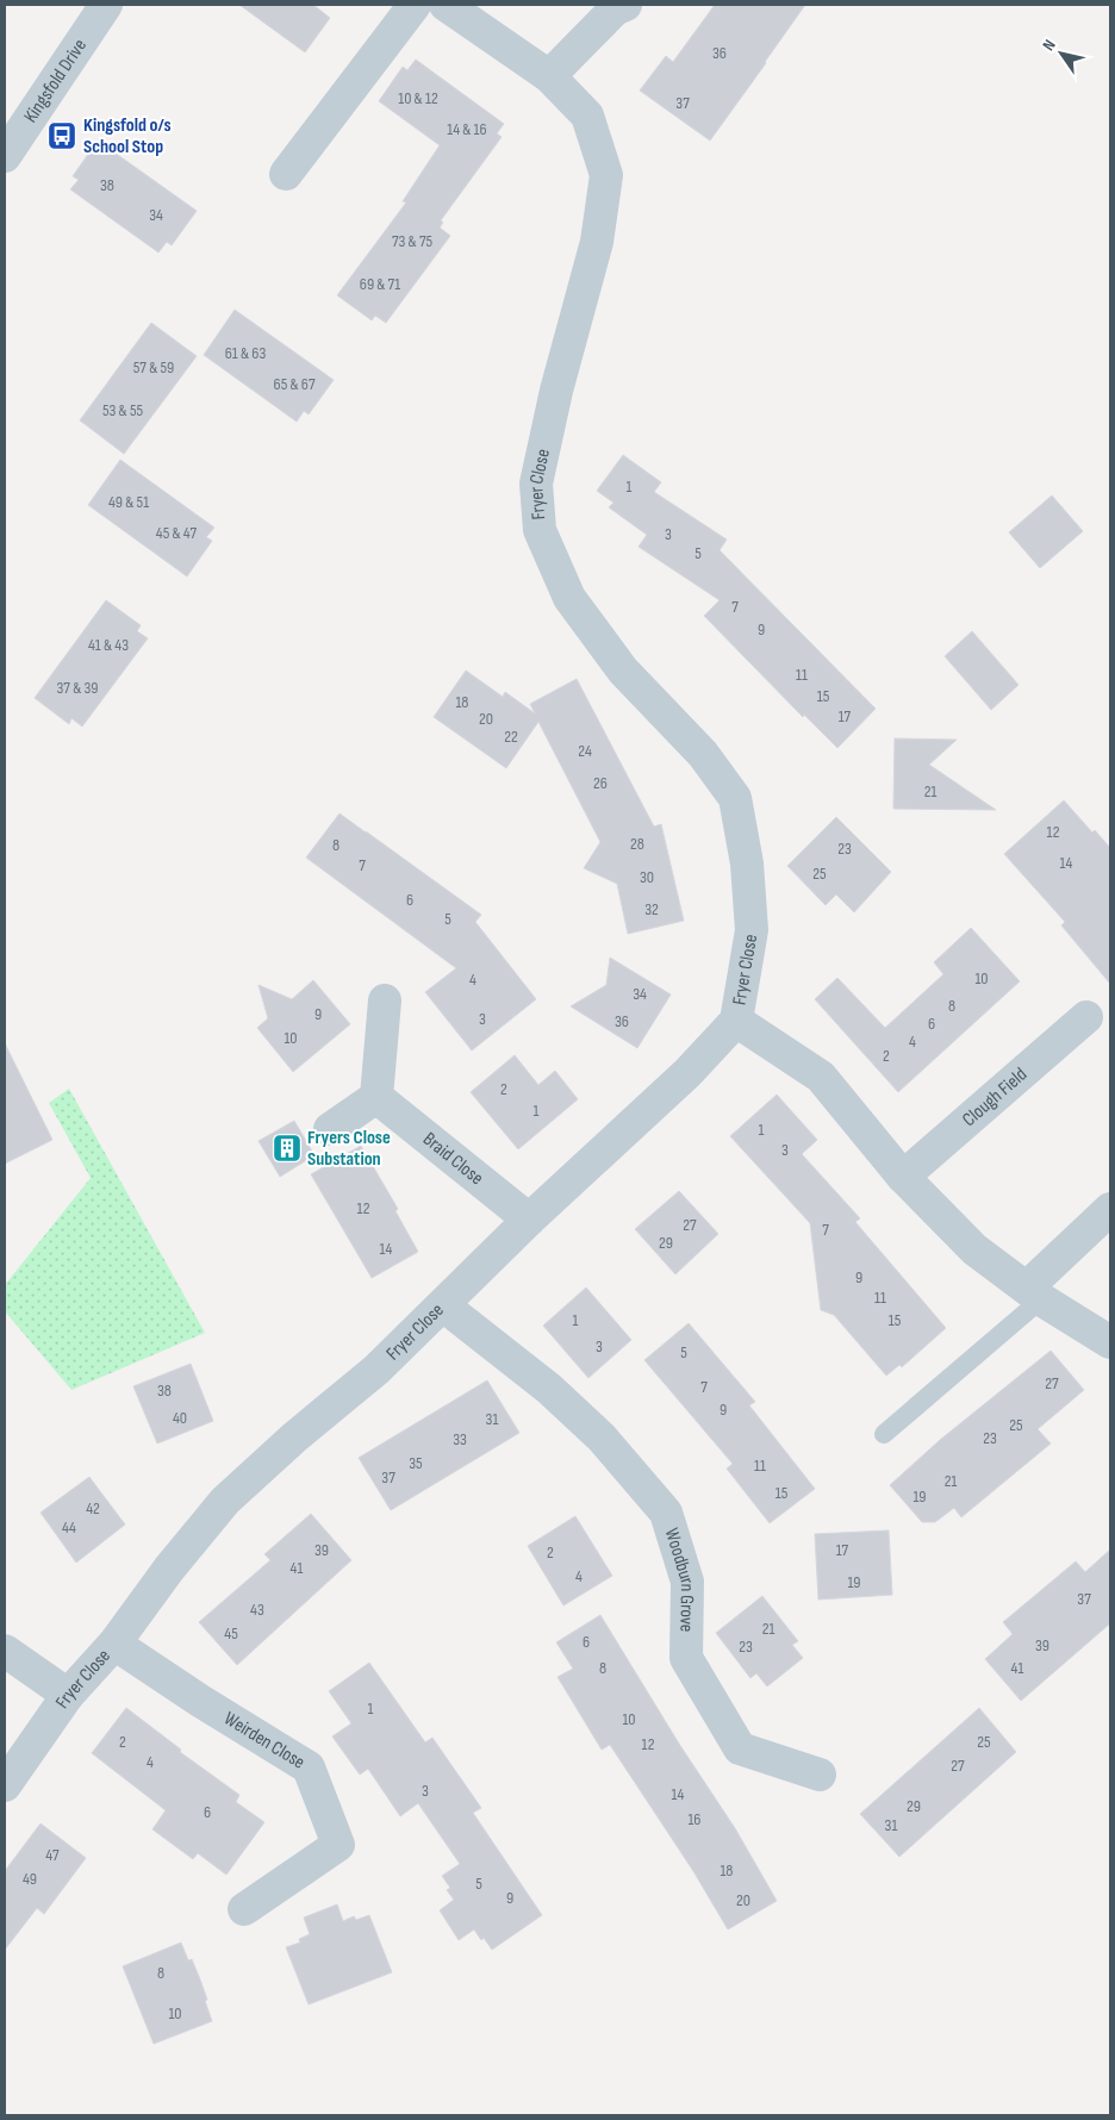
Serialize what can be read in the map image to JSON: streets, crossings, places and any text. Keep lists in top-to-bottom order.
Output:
{
  "streets": {
    "street": [
      "Kingsfold Drive",
      "Fryer Close",
      "Clough Field",
      "Braid Close",
      "Woodburn Grove",
      "Weirden Close"
    ]
  },
  "crossings": [
    ["Fryer Close", "Braid Close"],
    ["Fryer Close", "Woodburn Grove"],
    ["Fryer Close", "Weirden Close"]
  ],
  "places": {
    "bus stop": ["Kingsfold o/s School Stop"],
    "building": ["Fryers Close Substation"]
  },
  "house_numbers": [
    "36",
    "10 & 12",
    "37",
    "14 & 16",
    "38",
    "34",
    "73 & 75",
    "69 & 71",
    "61 & 63",
    "57 & 59",
    "65 & 67",
    "53 & 55",
    "1",
    "49 & 51",
    "45 & 47",
    "3",
    "5",
    "7",
    "9",
    "41 & 43",
    "11",
    "37 & 39",
    "15",
    "18",
    "17",
    "20",
    "22",
    "24",
    "26",
    "21",
    "12",
    "28",
    "8",
    "23",
    "14",
    "7",
    "25",
    "30",
    "6",
    "32",
    "5",
    "10",
    "4",
    "34",
    "8",
    "9",
    "3",
    "36",
    "6",
    "10",
    "4",
    "2",
    "2",
    "1",
    "1",
    "3",
    "12",
    "27",
    "7",
    "29",
    "14",
    "9",
    "11",
    "1",
    "15",
    "3",
    "5",
    "27",
    "7",
    "38",
    "9",
    "40",
    "31",
    "25",
    "23",
    "33",
    "35",
    "11",
    "37",
    "21",
    "15",
    "19",
    "42",
    "44",
    "39",
    "17",
    "2",
    "41",
    "4",
    "19",
    "37",
    "43",
    "21",
    "45",
    "6",
    "39",
    "23",
    "8",
    "41",
    "1",
    "10",
    "2",
    "25",
    "12",
    "4",
    "27",
    "3",
    "14",
    "29",
    "6",
    "16",
    "31",
    "47",
    "18",
    "49",
    "5",
    "9",
    "20",
    "8",
    "10"
  ],
  "north": "top left"
}
